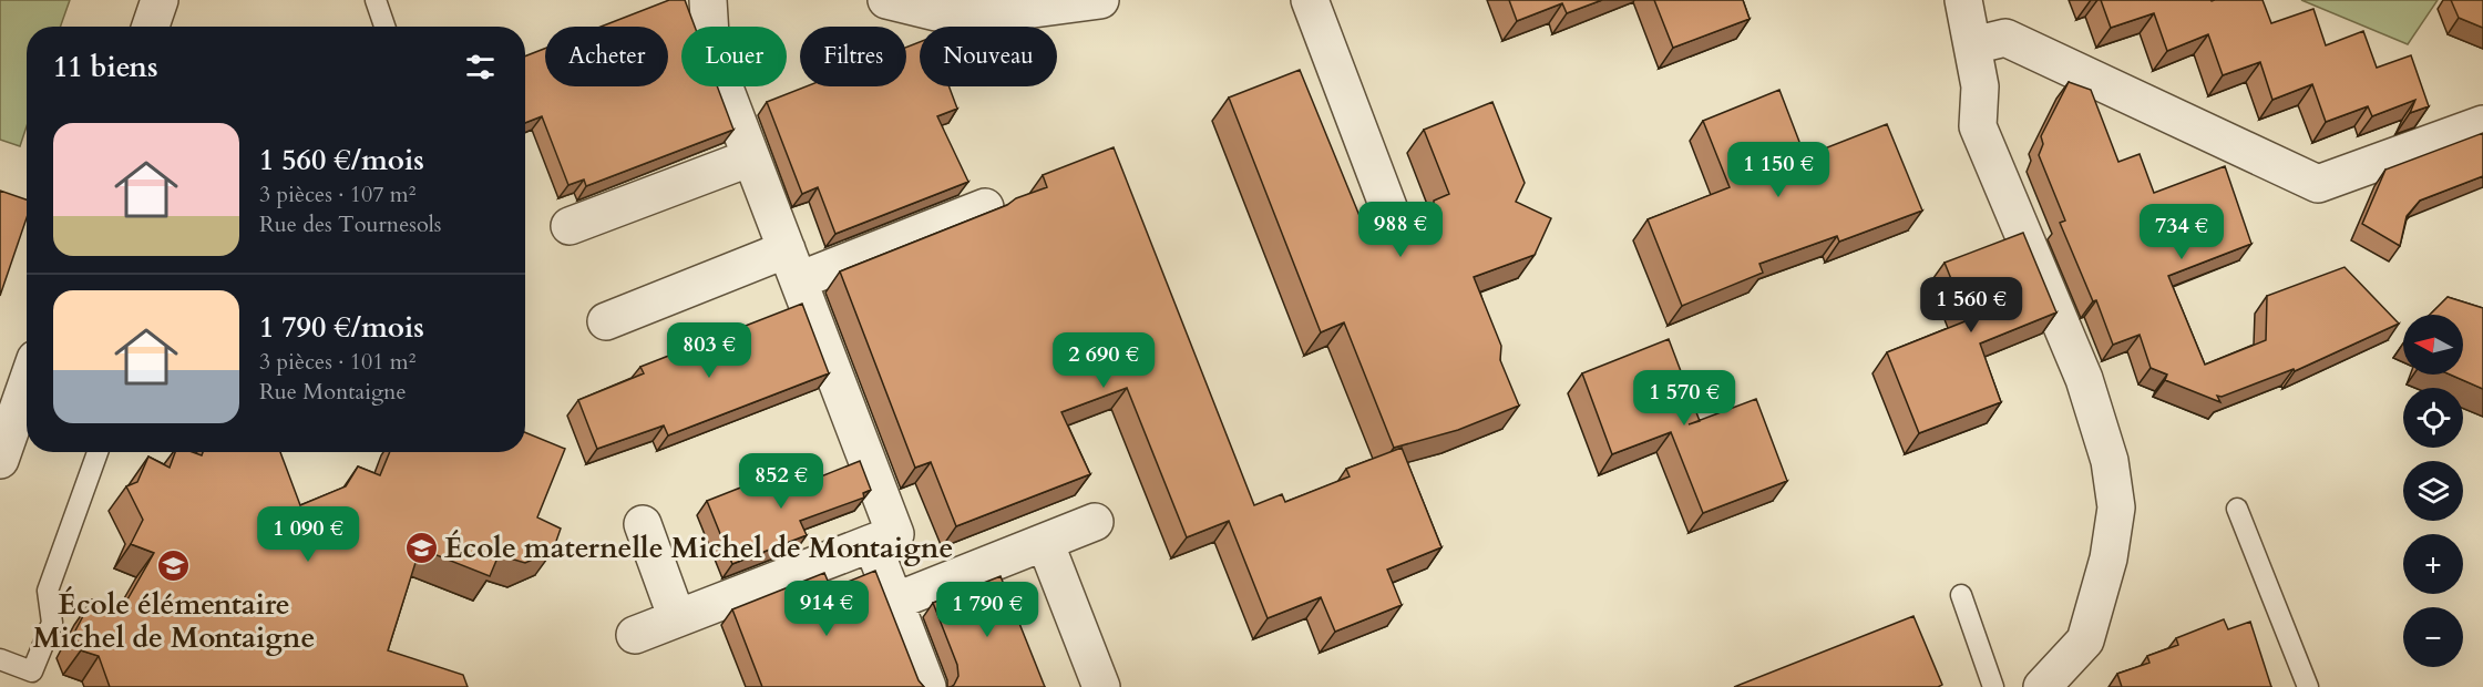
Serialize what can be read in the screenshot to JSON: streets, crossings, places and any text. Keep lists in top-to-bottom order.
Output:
{
  "places": {
    "school or university": ["École maternelle Michel de Montaigne", "École élémentaire Michel de Montaigne"]
  },
  "north": "left",
  "page": {
    "chip": [
      "Acheter",
      "Louer",
      "Filtres",
      "Nouveau"
    ],
    "heading": "11 biens",
    "list": [
      {
        "name": "1 560 €/mois",
        "note": "3 pièces · 107 m² · Rue des Tournesols"
      },
      {
        "name": "1 790 €/mois",
        "note": "3 pièces · 101 m² · Rue Montaigne"
      }
    ],
    "price": [
      "1 150 €",
      "988 €",
      "734 €",
      "1 560 €",
      "803 €",
      "2 690 €",
      "1 570 €",
      "852 €",
      "1 090 €",
      "914 €",
      "1 790 €"
    ],
    "map_buttons": ["+", "−"]
  }
}
